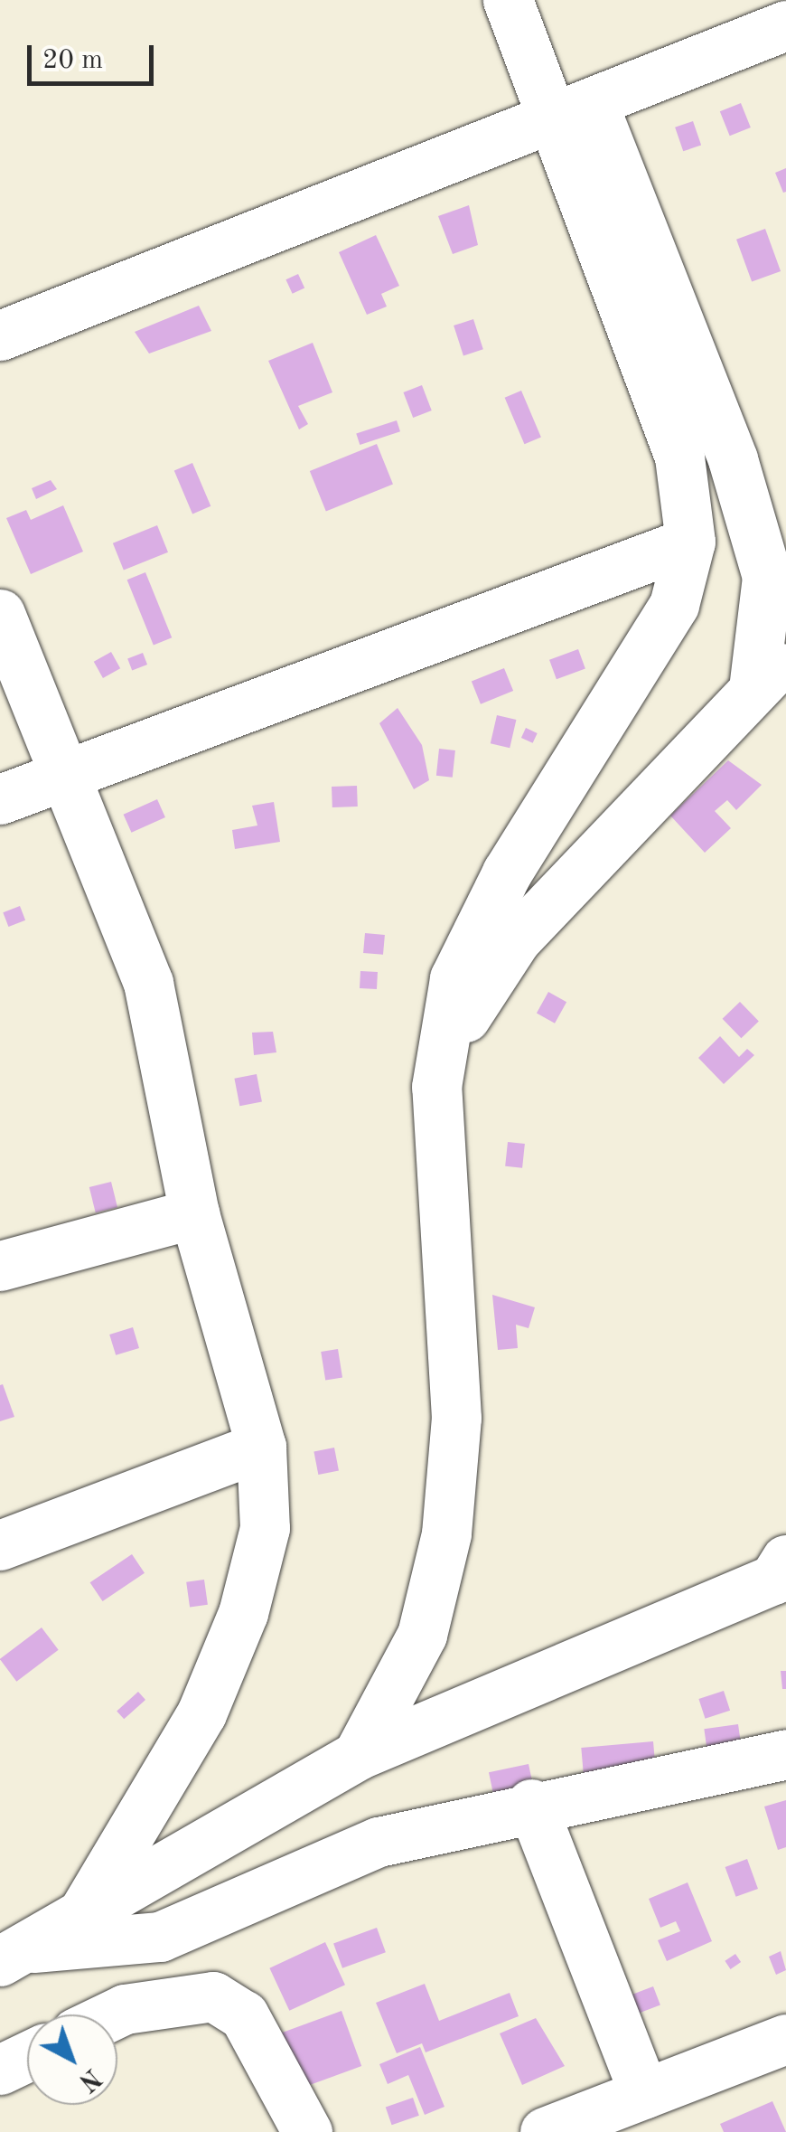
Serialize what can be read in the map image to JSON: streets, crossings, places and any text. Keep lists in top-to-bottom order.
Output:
{
  "scale_bar": "20 m",
  "north": "bottom right"
}
